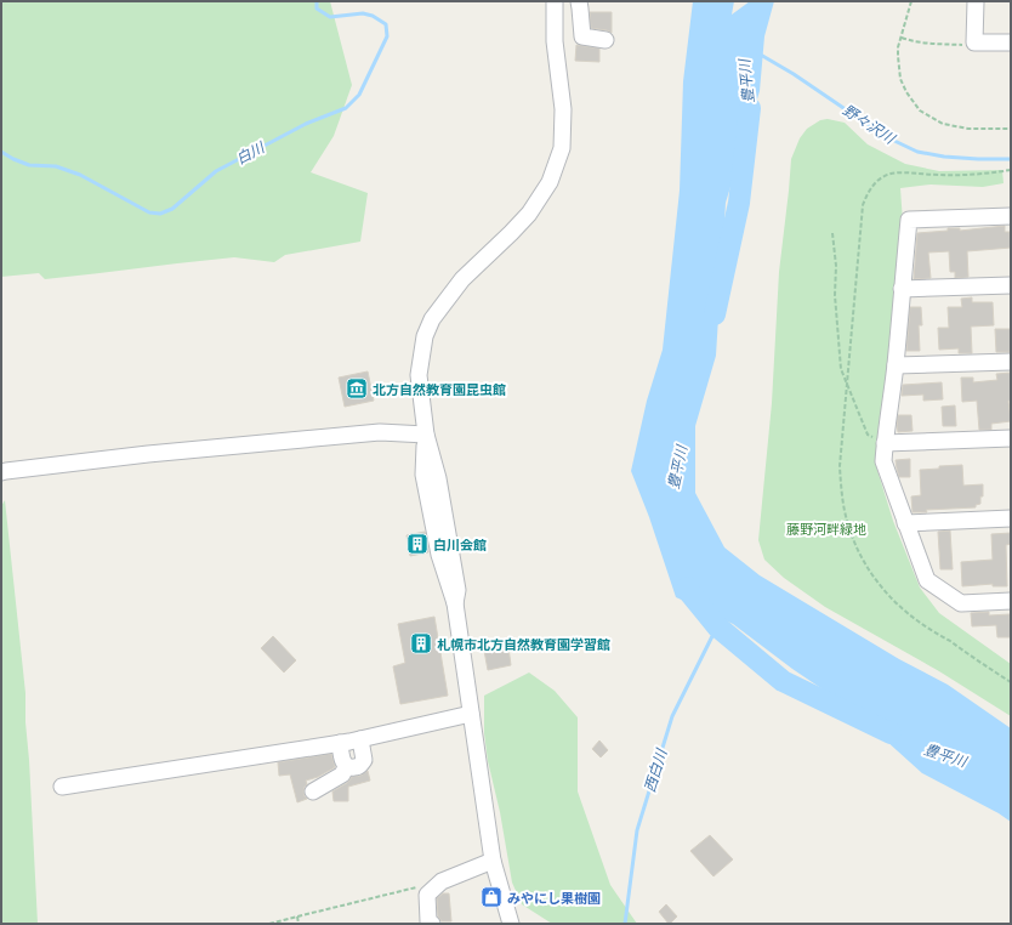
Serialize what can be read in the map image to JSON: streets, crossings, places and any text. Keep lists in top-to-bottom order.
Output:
{
  "water": [
    "豊平川",
    "野々沢川",
    "白川",
    "西白川"
  ],
  "parks": ["藤野河畔緑地"],
  "places": {
    "museum": ["北方自然教育園昆虫館"],
    "building": ["白川会館", "札幌市北方自然教育園学習館"],
    "shop": ["みやにし果樹園"]
  }
}
